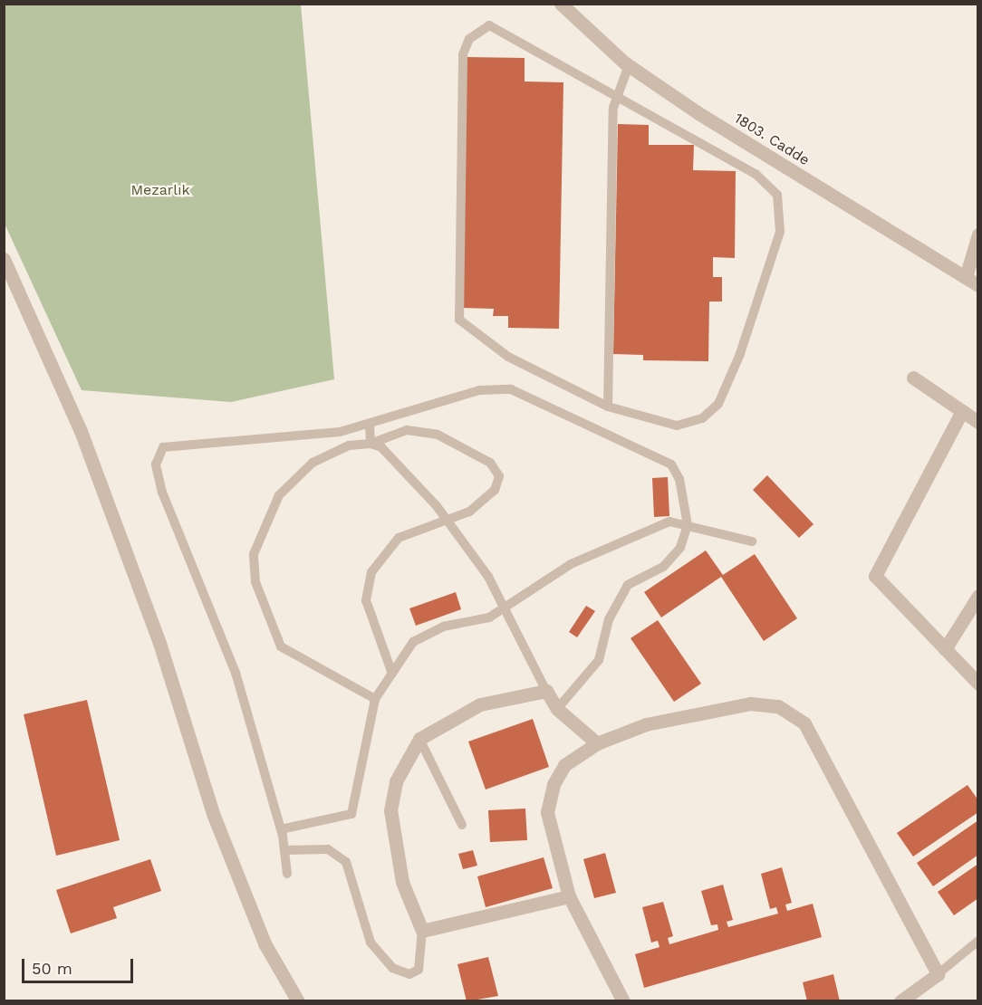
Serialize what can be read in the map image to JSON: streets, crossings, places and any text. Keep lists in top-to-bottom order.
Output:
{
  "streets": {
    "street": ["1803. Cadde"]
  },
  "parks": ["Mezarlık"],
  "scale_bar": "50 m"
}
